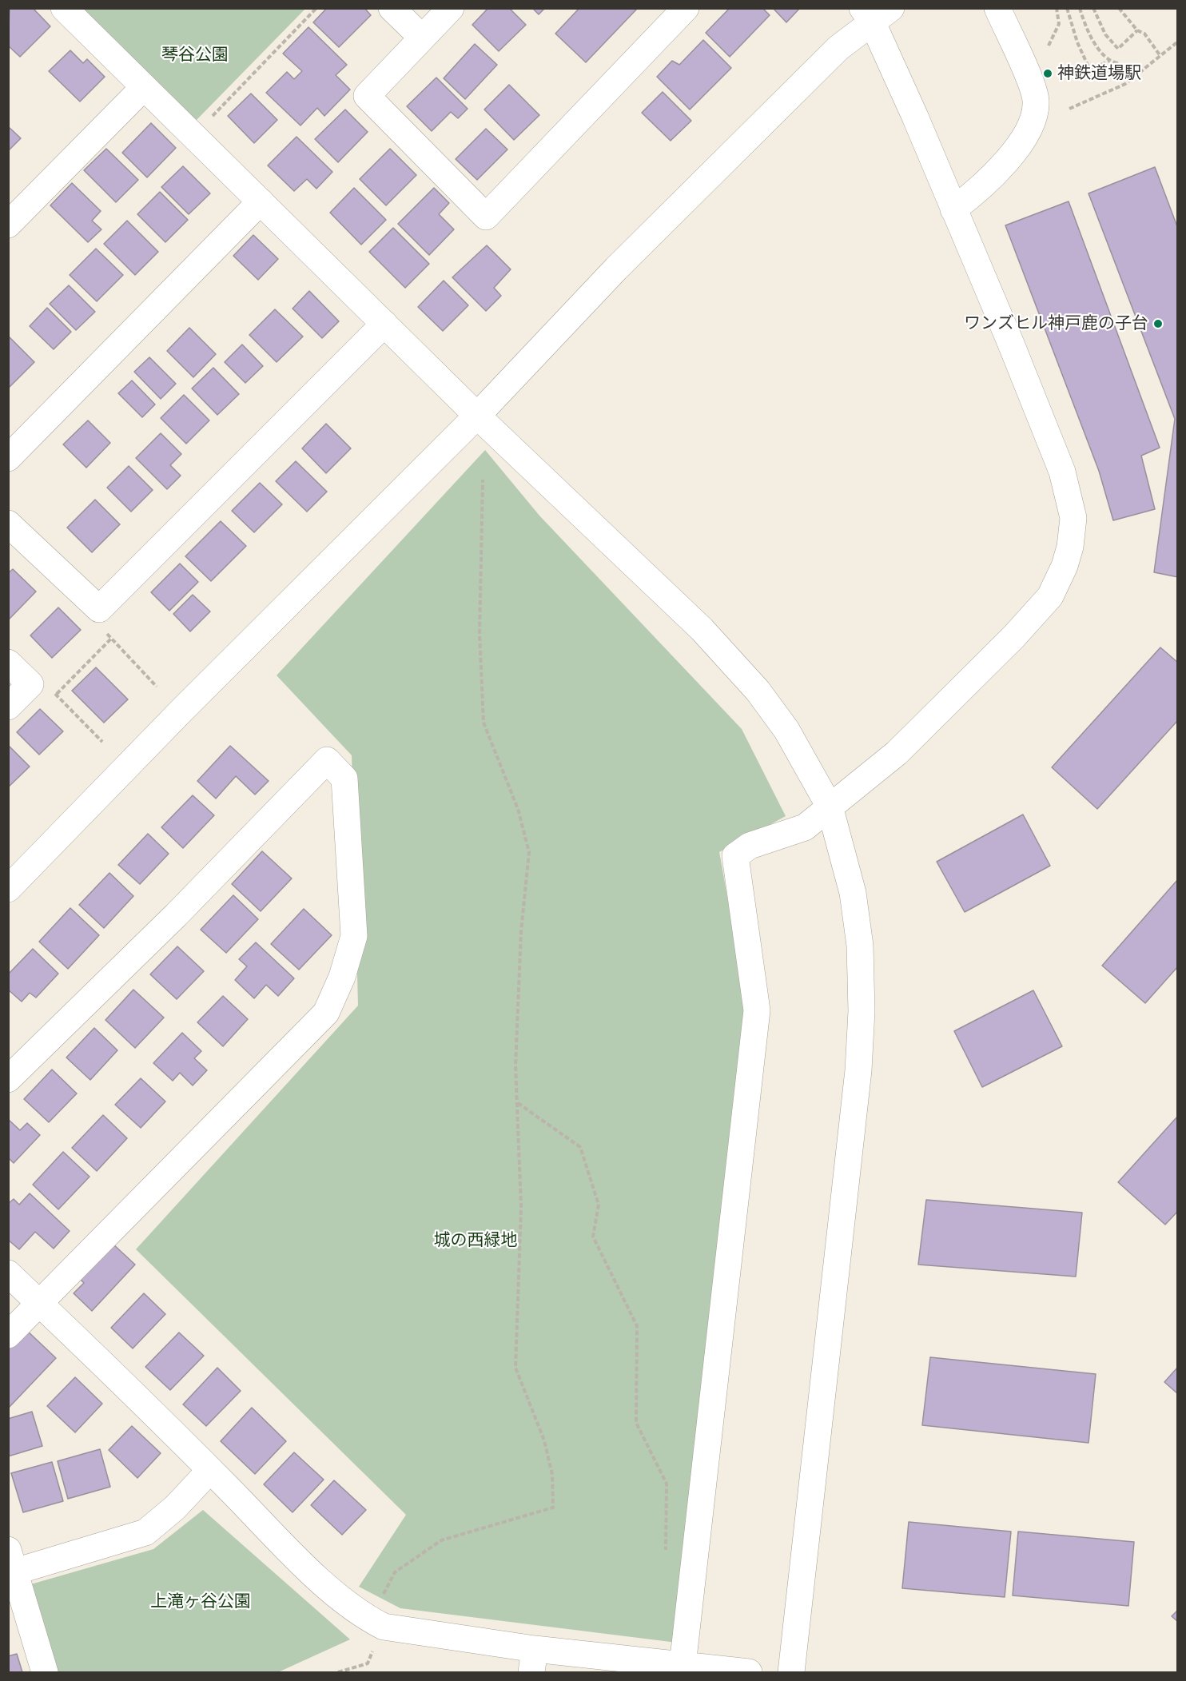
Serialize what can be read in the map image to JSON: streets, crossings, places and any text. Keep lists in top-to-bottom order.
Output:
{
  "parks": ["琴谷公園", "城の西緑地", "上滝ヶ谷公園"],
  "places": ["神鉄道場駅", "ワンズヒル神戸鹿の子台"]
}
